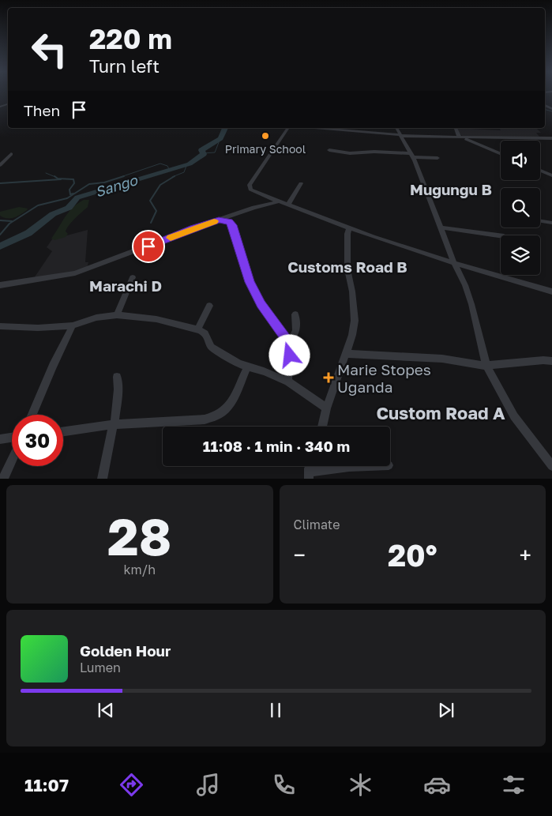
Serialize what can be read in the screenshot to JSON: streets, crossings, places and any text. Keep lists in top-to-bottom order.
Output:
{
  "districts": [
    "Mugungu B",
    "Customs Road B",
    "Marachi D",
    "Custom Road A"
  ],
  "water": ["Sango"],
  "places": {
    "other": ["Primary School"],
    "health": ["Marie Stopes Uganda"]
  },
  "page": {
    "turn": ["220 m", "Turn left"],
    "then": "Then",
    "limit": "30",
    "trip": "11:08 · 1 min · 340 m",
    "tile": [
      ["28", "km/h"],
      "Climate"
    ],
    "heat": ["−", "20°", "+"],
    "song": ["Golden Hour", "Lumen"],
    "tabs": "11:07"
  }
}
